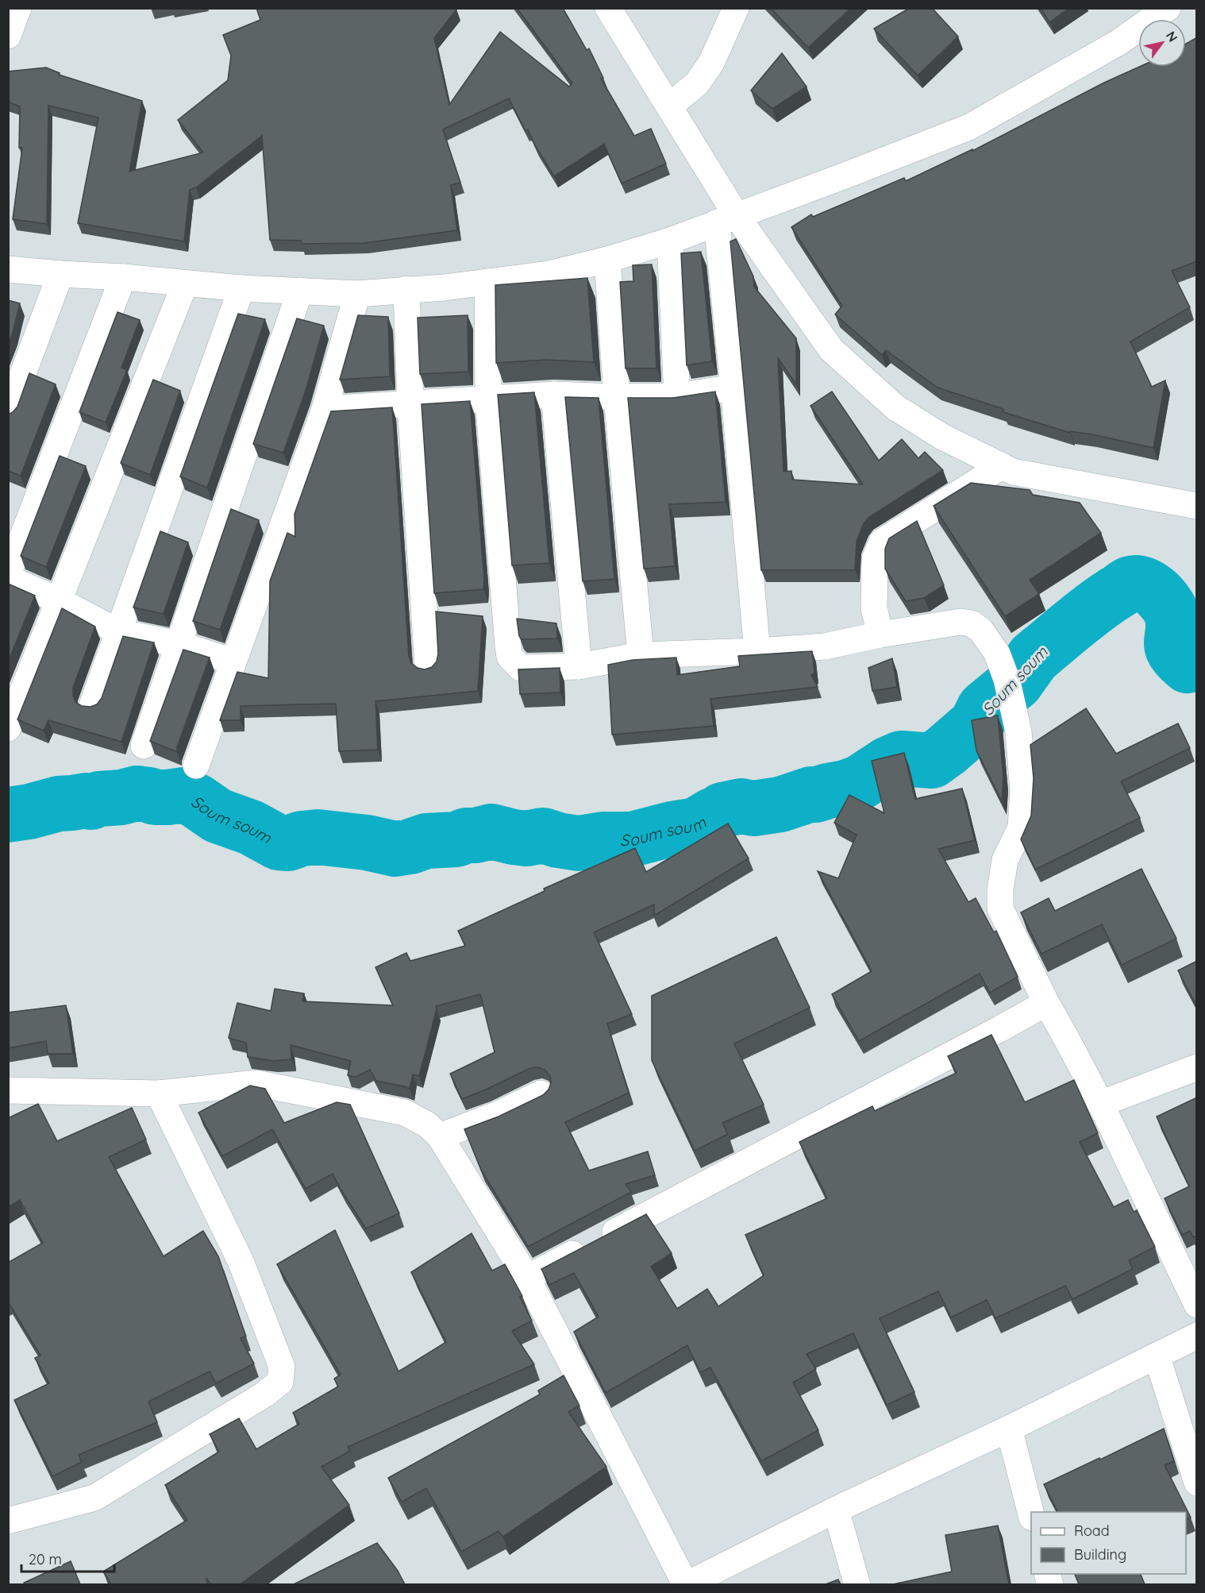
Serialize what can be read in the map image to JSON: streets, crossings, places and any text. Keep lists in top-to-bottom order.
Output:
{
  "water": ["Soum soum"],
  "legend": ["Road", "Building"],
  "scale_bar": "20 m",
  "north": "top right"
}
